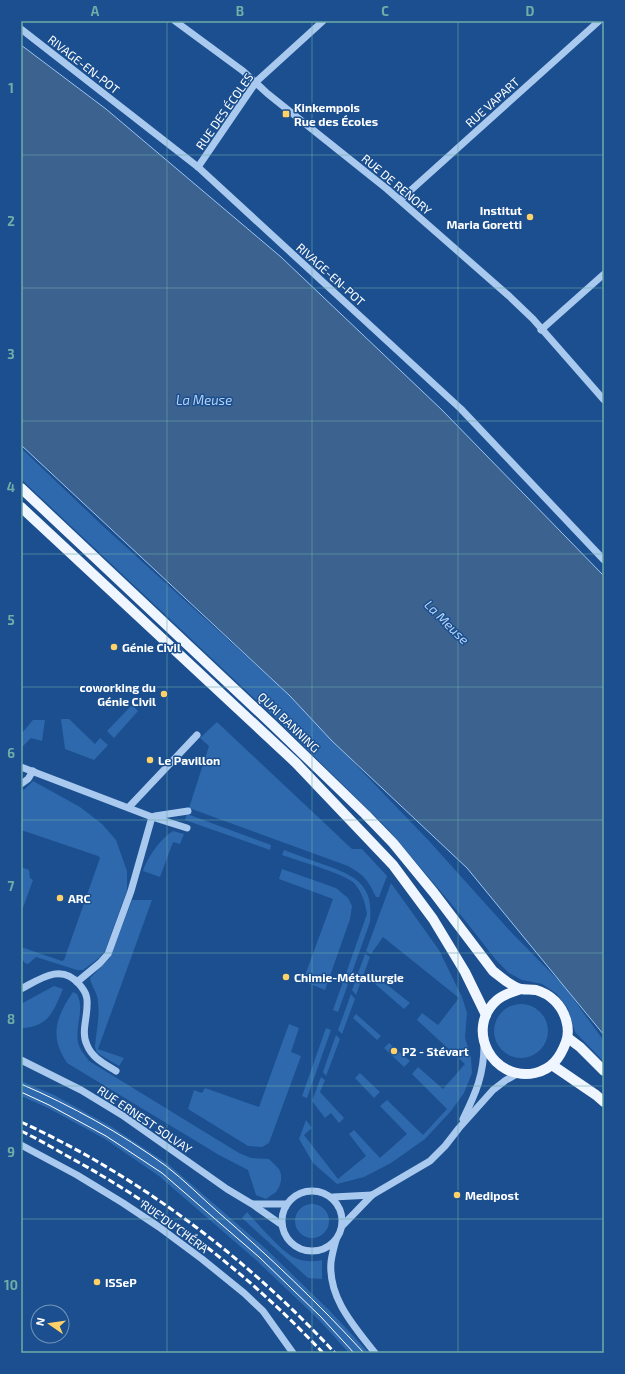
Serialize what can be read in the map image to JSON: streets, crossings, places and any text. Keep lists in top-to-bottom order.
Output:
{
  "streets": {
    "main road": ["QUAI BANNING"],
    "street": [
      "RIVAGE-EN-POT",
      "RUE VAPART",
      "RUE DES ÉCOLES",
      "RUE DE RENORY",
      "RUE ERNEST SOLVAY",
      "RUE DU CHÉRA"
    ]
  },
  "crossings": [
    ["RIVAGE-EN-POT", "RUE DES ÉCOLES"],
    ["RUE VAPART", "RUE DE RENORY"],
    ["RUE DES ÉCOLES", "RUE DE RENORY"]
  ],
  "water": ["La Meuse"],
  "places": {
    "transit": ["Kinkempois Rue des Écoles"],
    "other": [
      "Institut Maria Goretti",
      "Génie Civil",
      "coworking du Génie Civil",
      "Le Pavillon",
      "ARC",
      "Chimie-Métallurgie",
      "P2 - Stévart",
      "Medipost",
      "ISSeP"
    ]
  },
  "north": "left",
  "grid": {
    "columns": [
      "A",
      "B",
      "C",
      "D"
    ],
    "rows": [
      "1",
      "2",
      "3",
      "4",
      "5",
      "6",
      "7",
      "8",
      "9",
      "10"
    ]
  }
}
